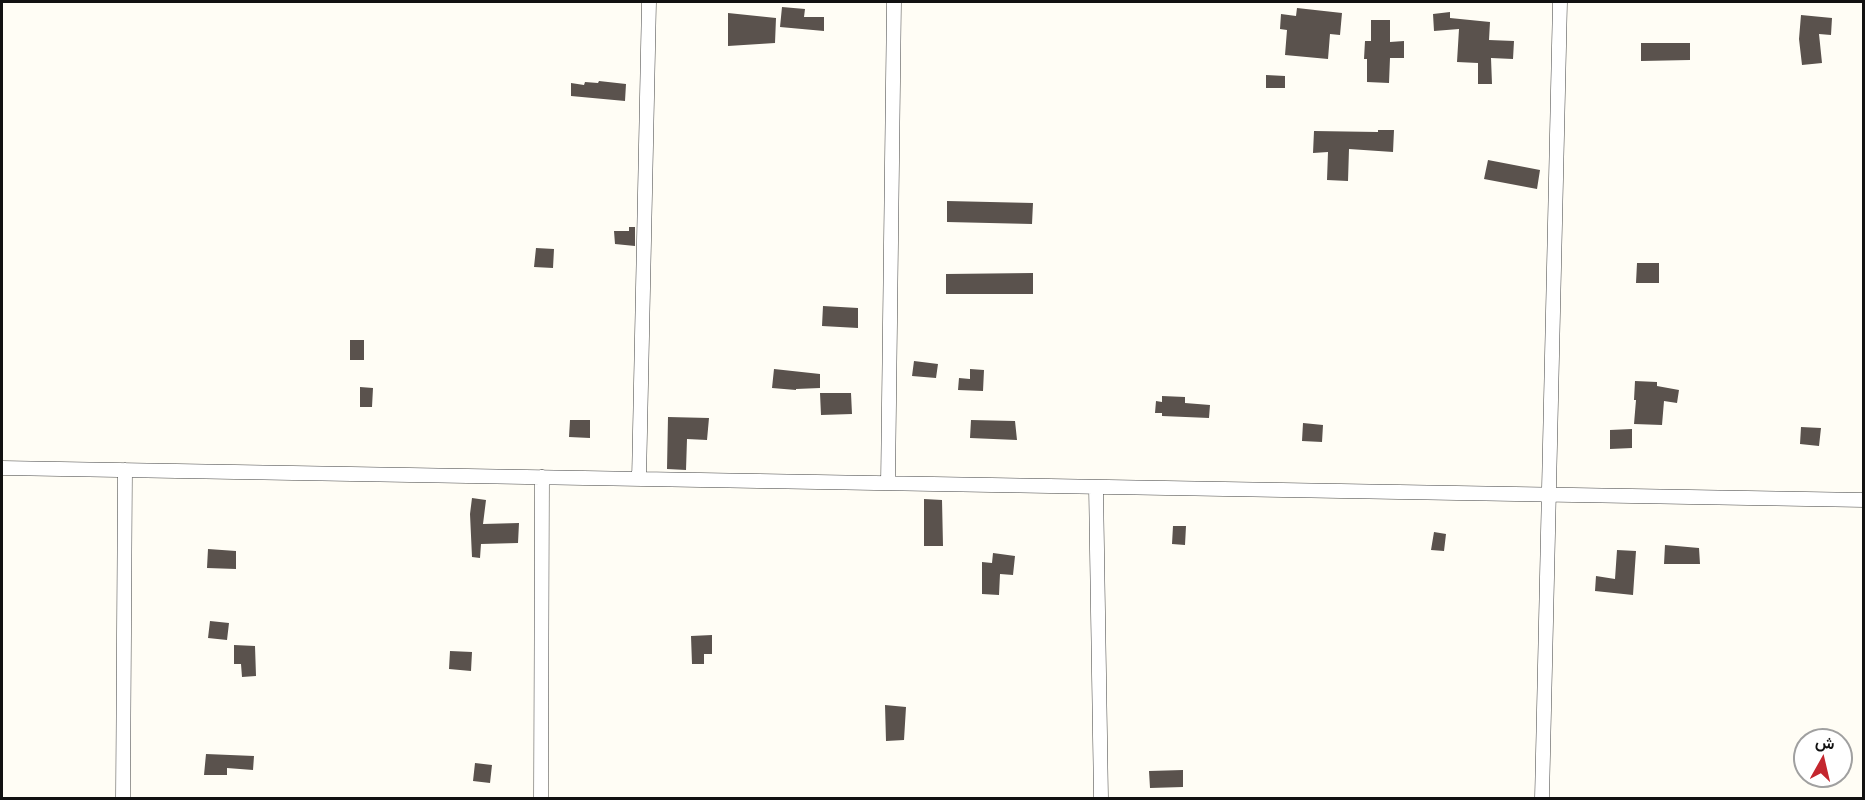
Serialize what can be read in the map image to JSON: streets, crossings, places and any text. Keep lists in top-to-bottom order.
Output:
{
  "north": "top"
}
